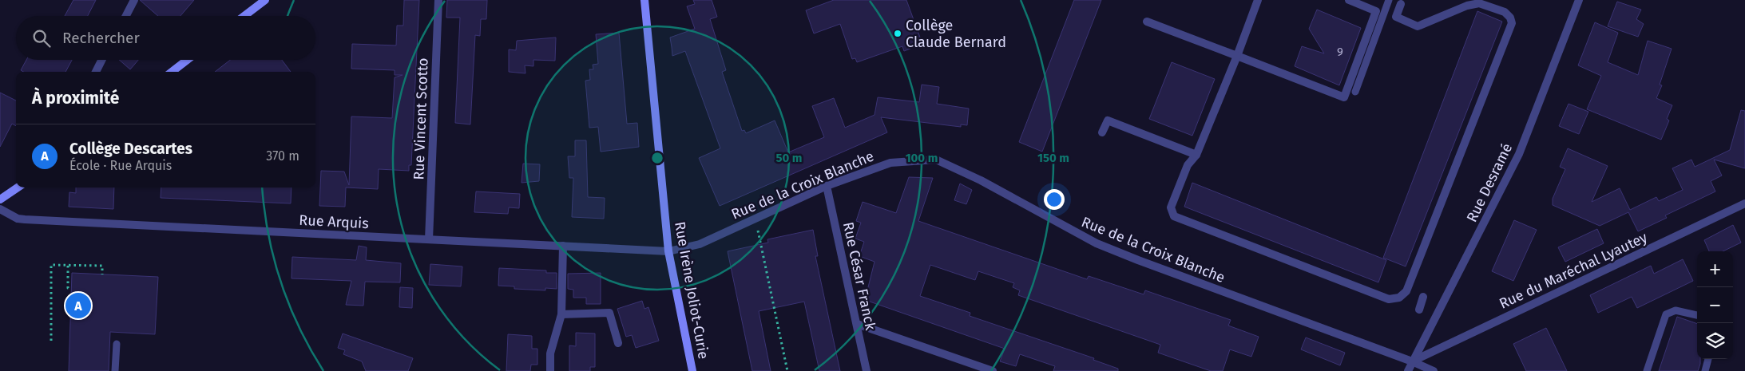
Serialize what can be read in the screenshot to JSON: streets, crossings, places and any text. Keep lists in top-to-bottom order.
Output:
{
  "streets": {
    "street": [
      "Rue Vincent Scotto",
      "Rue Desramé",
      "Rue de la Croix Blanche",
      "Rue Arquis",
      "Rue du Maréchal Lyautey",
      "Rue César Franck",
      "Rue Irène Joliot-Curie"
    ]
  },
  "crossings": [
    ["Rue Vincent Scotto", "Rue Arquis"],
    ["Rue Desramé", "Rue de la Croix Blanche"],
    ["Rue Desramé", "Rue du Maréchal Lyautey"],
    ["Rue de la Croix Blanche", "Rue Arquis"],
    ["Rue de la Croix Blanche", "Rue du Maréchal Lyautey"],
    ["Rue de la Croix Blanche", "Rue César Franck"],
    ["Rue de la Croix Blanche", "Rue Irène Joliot-Curie"],
    ["Rue Arquis", "Rue Irène Joliot-Curie"]
  ],
  "places": ["Collège Claude Bernard"],
  "house_numbers": ["9"],
  "page": {
    "search": "Rechercher",
    "heading": "À proximité",
    "list": [
      {
        "mark": "A",
        "name": "Collège Descartes",
        "note": "École · Rue Arquis",
        "value": "370 m"
      }
    ],
    "map_buttons": ["+", "−"],
    "pins": "A"
  },
  "rings": ["50 m", "100 m", "150 m"]
}
